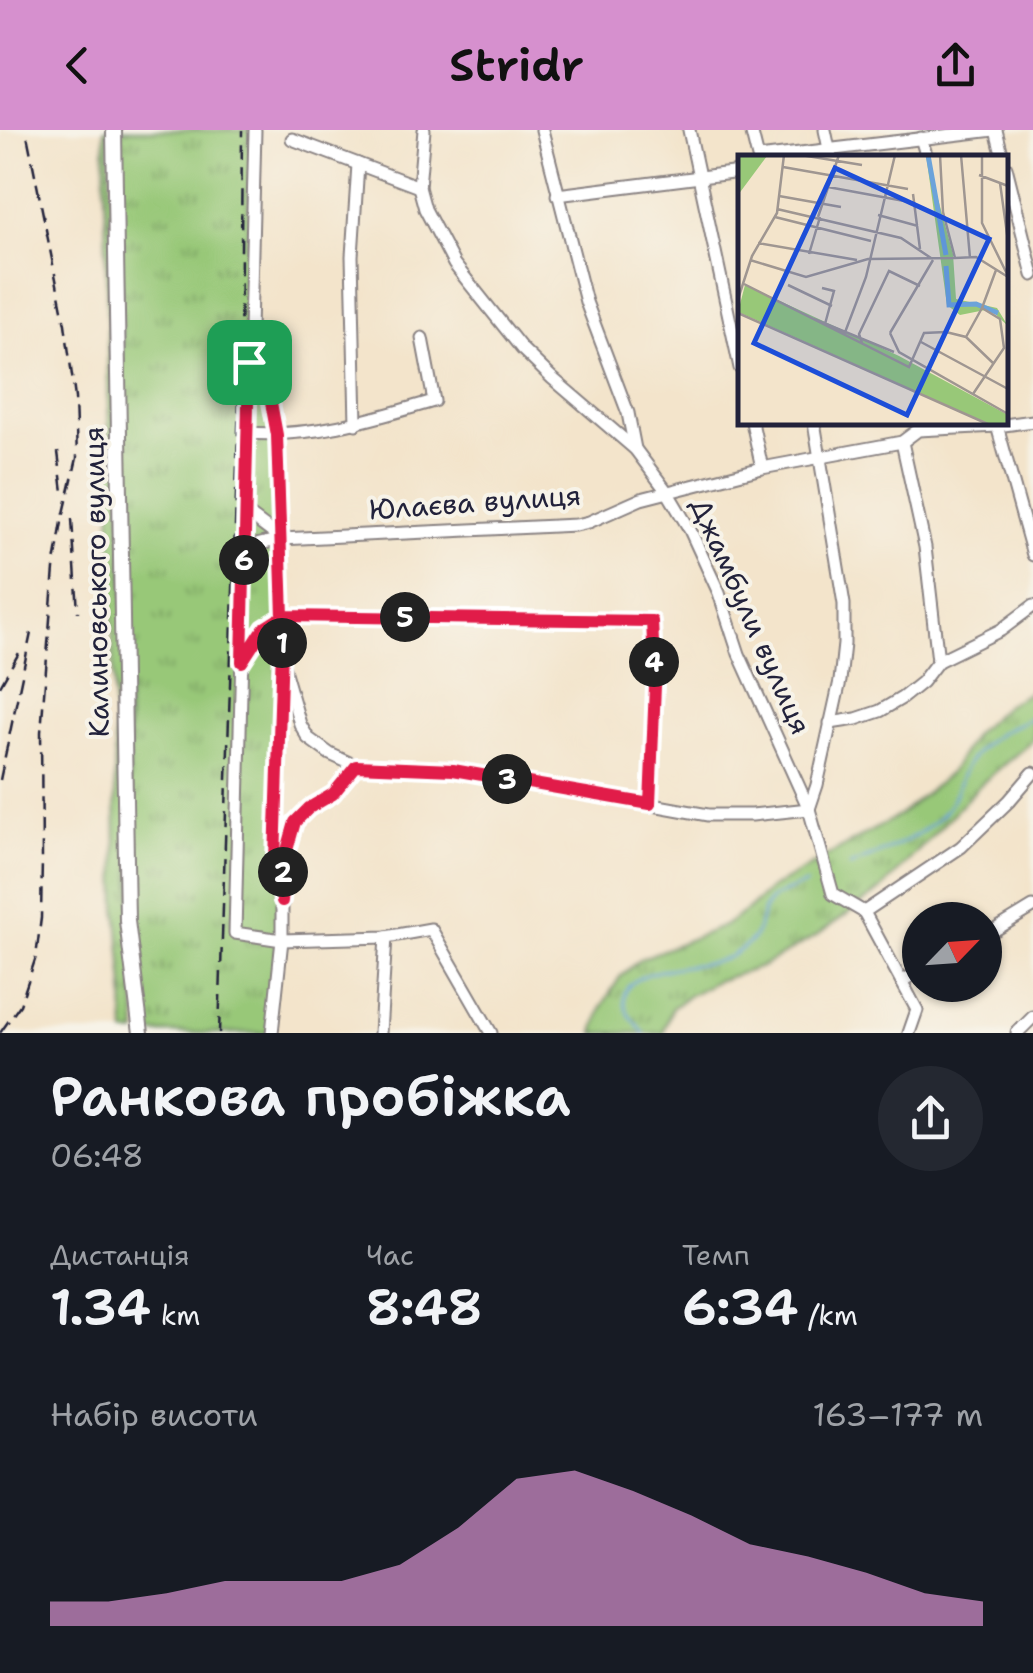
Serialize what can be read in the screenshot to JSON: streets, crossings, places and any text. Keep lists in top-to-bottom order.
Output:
{
  "streets": {
    "street": ["Юлаєва вулиця", "Калиновського вулиця", "Джамбули вулиця"]
  },
  "crossings": [
    ["Юлаєва вулиця", "Джамбули вулиця"]
  ],
  "north": "top right",
  "page": {
    "header": "Stridr",
    "pins": [
      "6",
      "5",
      "1",
      "4",
      "3",
      "2"
    ],
    "heading": ["Ранкова пробіжка", "06:48"],
    "stats": [
      ["Дистанція", "1.34 km"],
      ["Час", "8:48"],
      ["Темп", "6:34 /km"]
    ],
    "chart": ["Набір висоти", "163–177 m"]
  }
}
